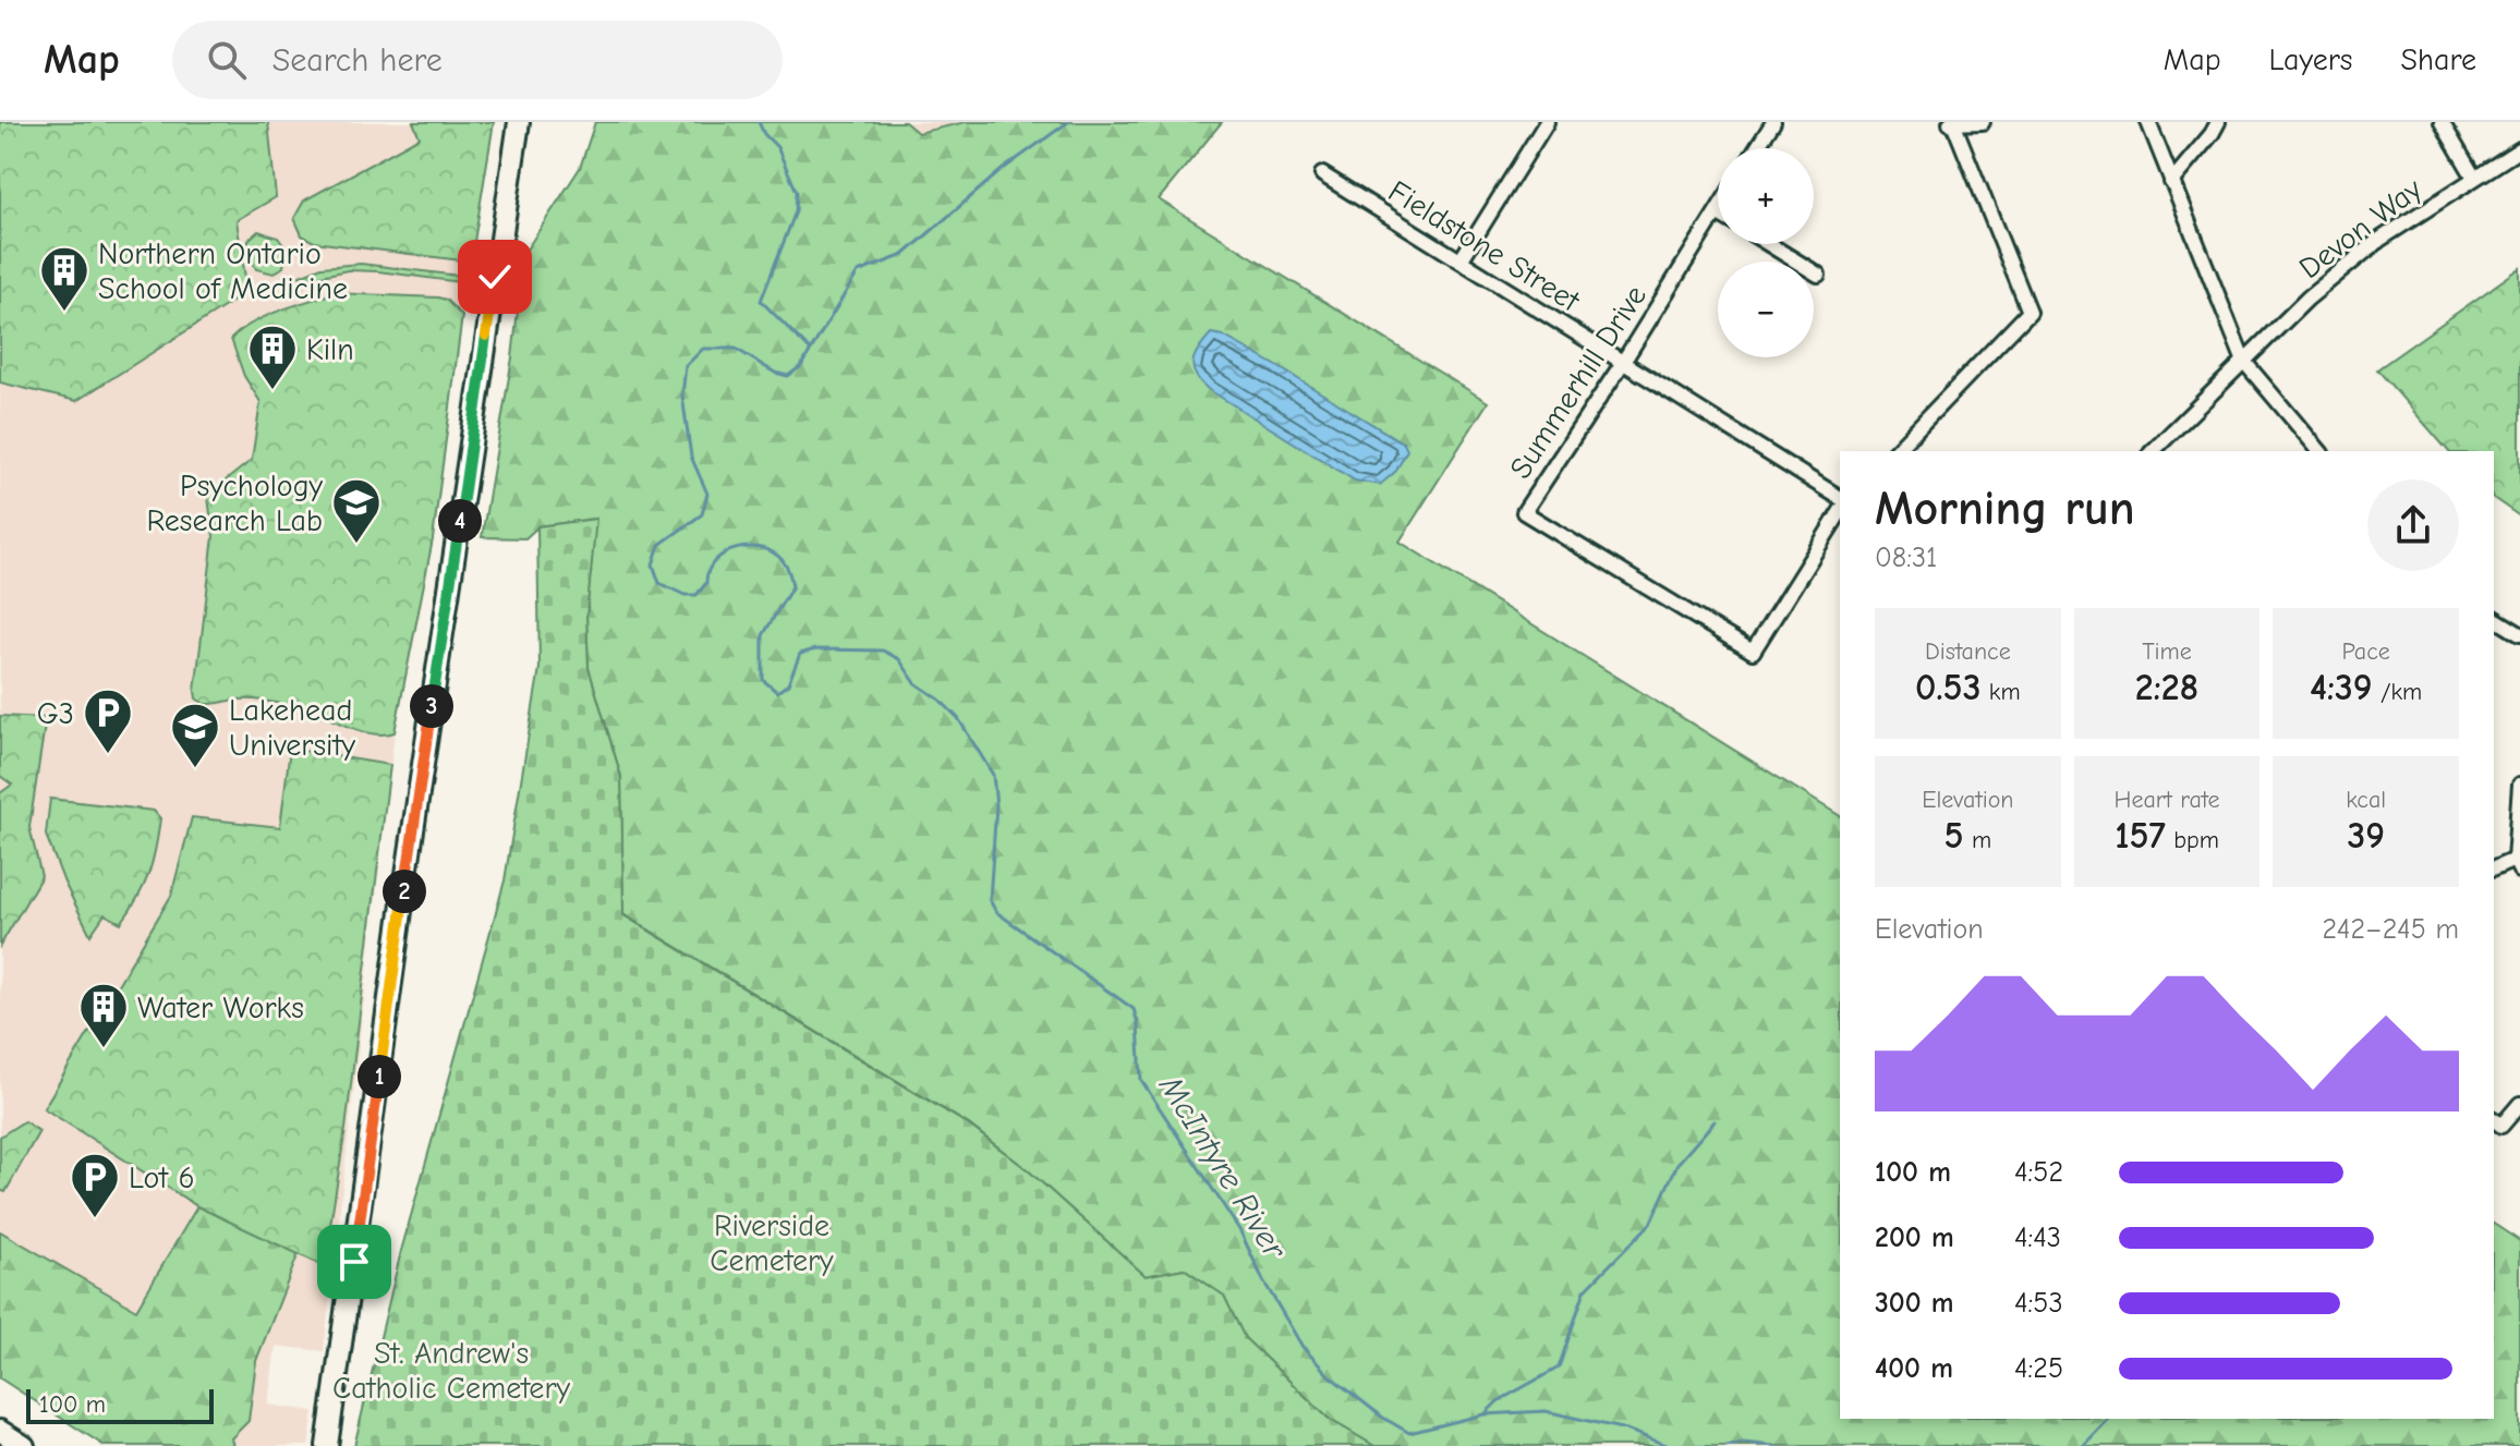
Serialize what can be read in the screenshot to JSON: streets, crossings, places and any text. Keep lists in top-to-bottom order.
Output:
{
  "streets": {
    "street": ["Devon Way", "Fieldstone Street", "Summerhill Drive"]
  },
  "crossings": [
    ["Fieldstone Street", "Summerhill Drive"]
  ],
  "water": ["McIntyre River"],
  "parks": ["Riverside Cemetery", "St. Andrew's Catholic Cemetery"],
  "places": {
    "building": ["Northern Ontario School of Medicine", "Kiln", "Water Works"],
    "school or university": ["Psychology Research Lab", "Lakehead University"],
    "parking": ["G3", "Lot 6"]
  },
  "scale_bar": "100 m",
  "page": {
    "header": "Map",
    "search": "Search here",
    "nav": ["Map", "Layers", "Share"],
    "map_buttons": ["+", "−"],
    "heading": ["Morning run", "08:31"],
    "pins": [
      "4",
      "3",
      "2",
      "1"
    ],
    "stats": [
      ["Distance", "0.53 km"],
      ["Time", "2:28"],
      ["Pace", "4:39 /km"],
      ["Elevation", "5 m"],
      ["Heart rate", "157 bpm"],
      ["kcal", "39"]
    ],
    "chart": ["Elevation", "242–245 m"],
    "list": [
      {
        "name": "100 m",
        "note": "4:52"
      },
      {
        "name": "200 m",
        "note": "4:43"
      },
      {
        "name": "300 m",
        "note": "4:53"
      },
      {
        "name": "400 m",
        "note": "4:25"
      }
    ],
    "scale": "100 m"
  }
}
